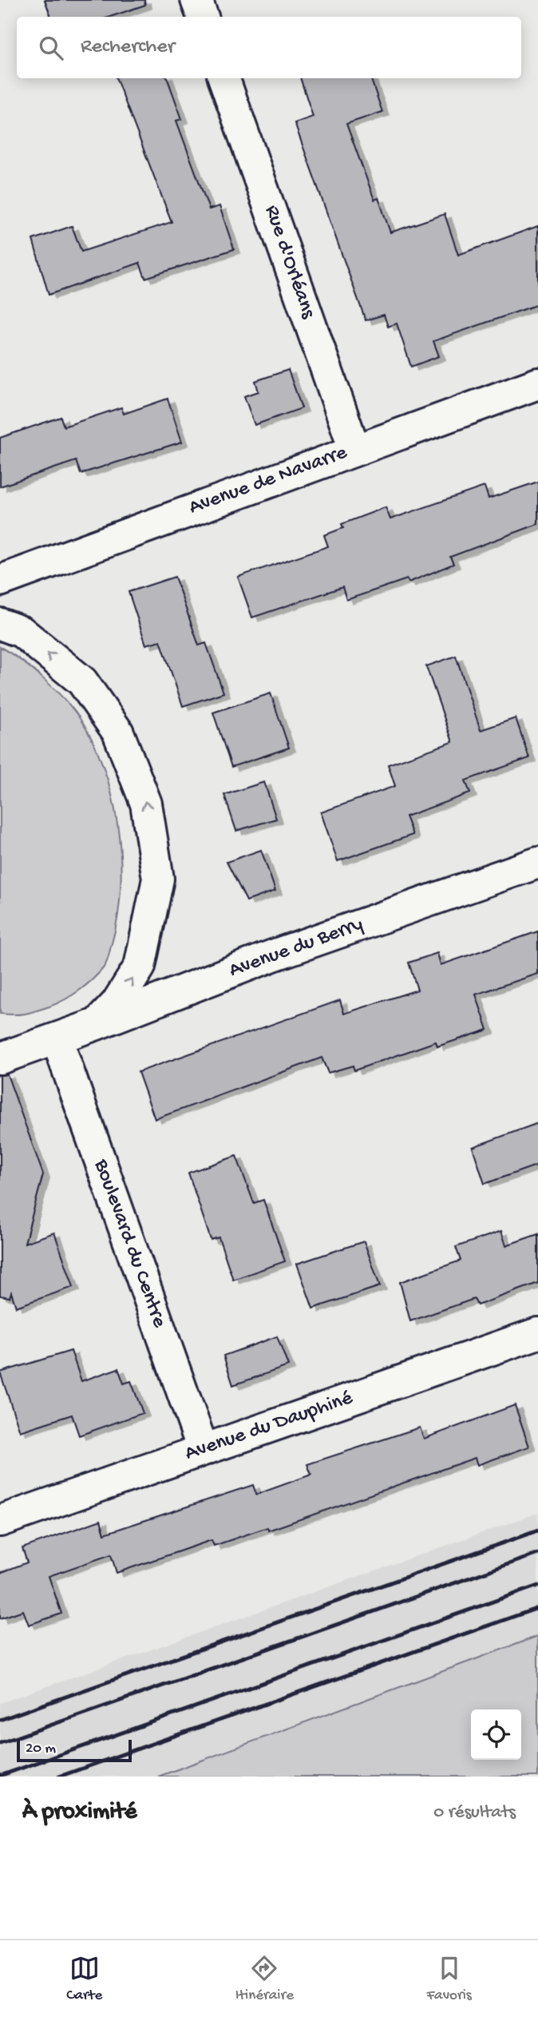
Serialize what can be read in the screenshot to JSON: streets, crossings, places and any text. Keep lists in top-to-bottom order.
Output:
{
  "streets": {
    "street": [
      "Rue d'Orléans",
      "Avenue de Navarre",
      "Avenue du Berry",
      "Boulevard du Centre",
      "Avenue du Dauphiné"
    ]
  },
  "crossings": [
    ["Rue d'Orléans", "Avenue de Navarre"],
    ["Avenue du Berry", "Boulevard du Centre"],
    ["Boulevard du Centre", "Avenue du Dauphiné"]
  ],
  "scale_bar": "20 m",
  "page": {
    "search": "Rechercher",
    "scale": "20 m",
    "heading": ["À proximité", "0 résultats"],
    "nav": ["Carte", "Itinéraire", "Favoris"]
  }
}
